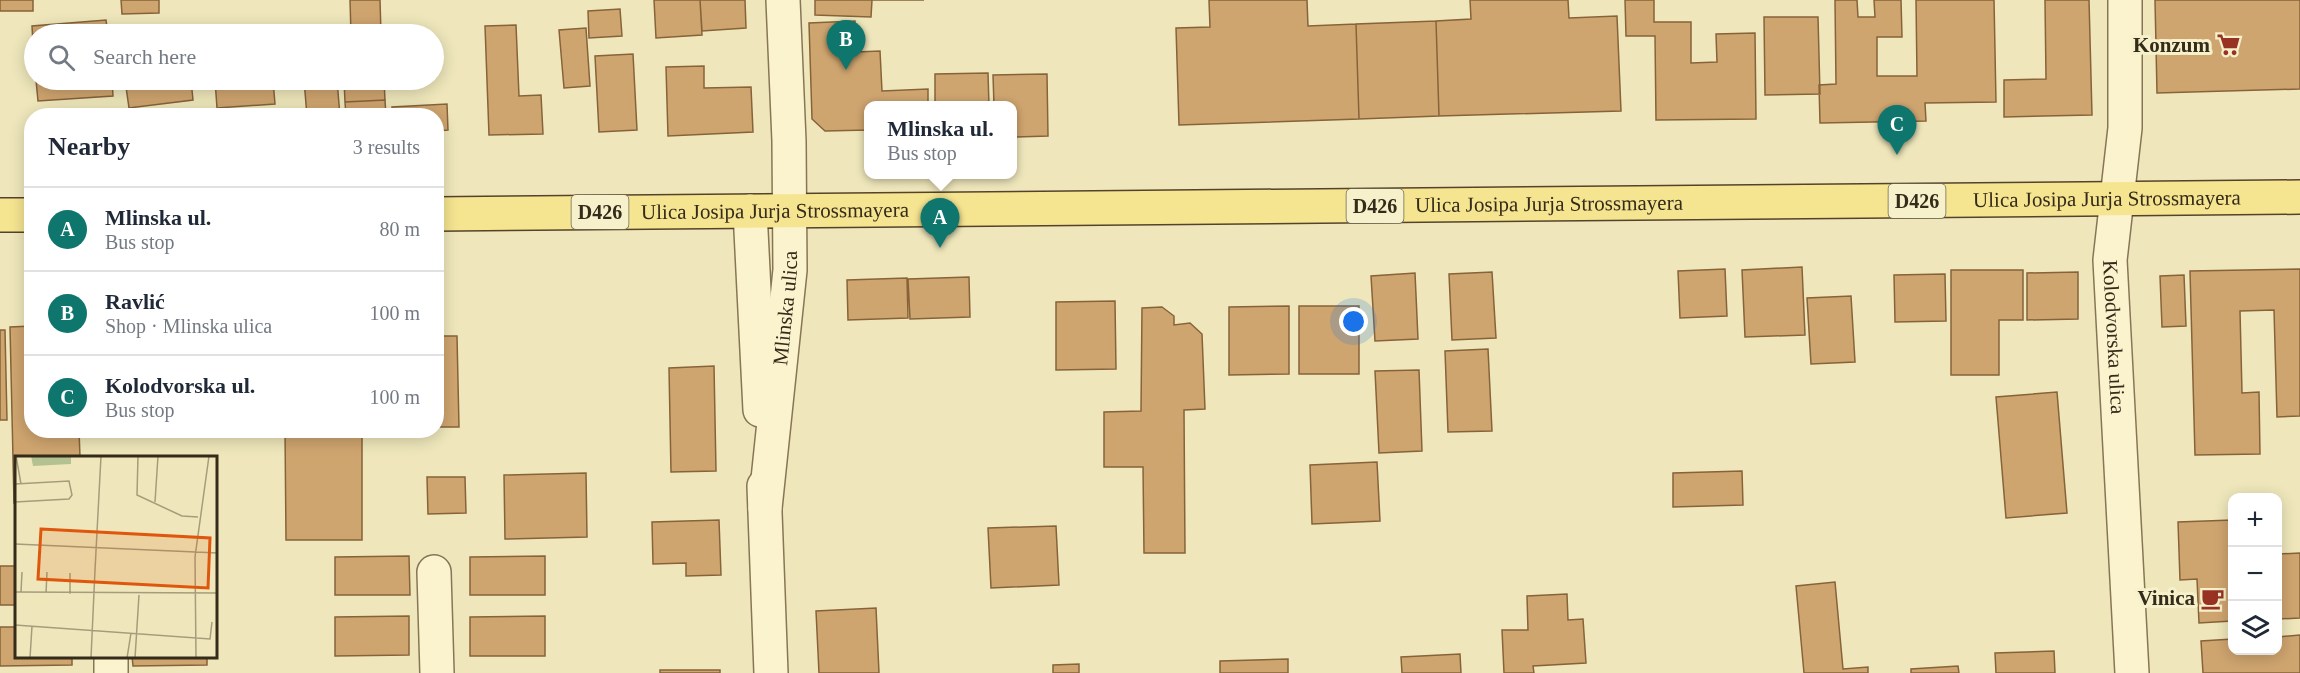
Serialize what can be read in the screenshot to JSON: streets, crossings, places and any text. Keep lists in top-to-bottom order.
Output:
{
  "streets": {
    "main road": ["Ulica Josipa Jurja Strossmayera", "D426"],
    "street": ["Mlinska ulica", "Kolodvorska ulica"]
  },
  "crossings": [
    ["Ulica Josipa Jurja Strossmayera", "Mlinska ulica"],
    ["Ulica Josipa Jurja Strossmayera", "Kolodvorska ulica"]
  ],
  "places": {
    "supermarket": ["Konzum"],
    "cafe": ["Vinica"]
  },
  "page": {
    "pins": ["B", "C", "A"],
    "search": "Search here",
    "popup": ["Mlinska ul.", "Bus stop"],
    "heading": ["Nearby", "3 results"],
    "list": [
      {
        "mark": "A",
        "name": "Mlinska ul.",
        "note": "Bus stop",
        "value": "80 m"
      },
      {
        "mark": "B",
        "name": "Ravlić",
        "note": "Shop · Mlinska ulica",
        "value": "100 m"
      },
      {
        "mark": "C",
        "name": "Kolodvorska ul.",
        "note": "Bus stop",
        "value": "100 m"
      }
    ],
    "map_buttons": ["+", "−"]
  }
}
